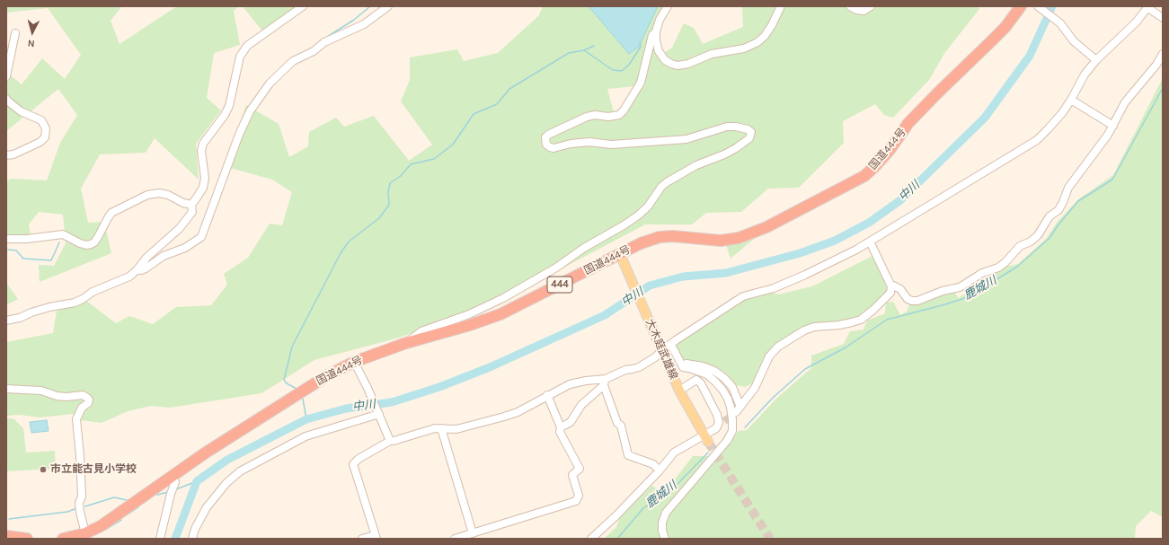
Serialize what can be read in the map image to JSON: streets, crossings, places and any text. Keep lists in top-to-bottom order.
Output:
{
  "streets": {
    "highway": ["国道444号", "444"],
    "main road": ["大木庭武雄線"]
  },
  "crossings": [
    ["国道444号", "大木庭武雄線"]
  ],
  "water": ["中川", "鹿城川"],
  "places": ["市立能古見小学校"],
  "north": "bottom"
}
